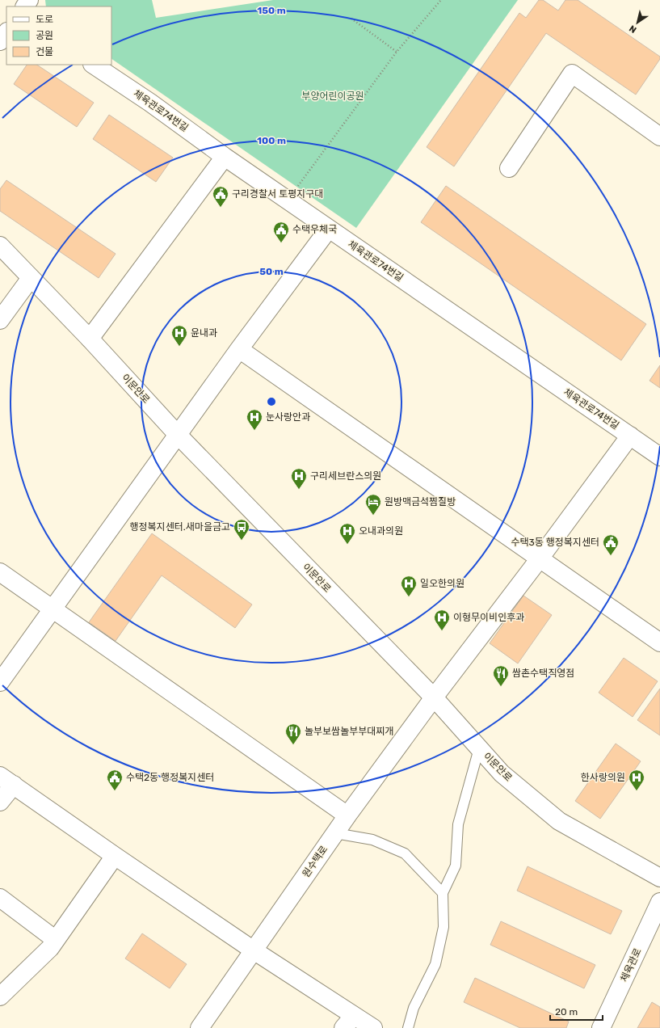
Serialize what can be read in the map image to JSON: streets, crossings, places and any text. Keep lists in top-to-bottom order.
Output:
{
  "streets": {
    "street": [
      "체육관로74번길",
      "이문안로",
      "원수택로",
      "체육관로"
    ]
  },
  "crossings": [
    ["체육관로74번길", "원수택로"],
    ["이문안로", "원수택로"]
  ],
  "parks": ["부양어린이공원"],
  "places": {
    "public building": [
      "구리경찰서 토평지구대",
      "수택우체국",
      "수택3동 행정복지센터",
      "수택2동 행정복지센터"
    ],
    "hospital": [
      "윤내과",
      "눈사랑안과",
      "구리세브란스의원",
      "오내과의원",
      "일오한의원",
      "이형무이비인후과",
      "한사랑의원"
    ],
    "hotel": ["원방맥금석찜질방"],
    "bus stop": ["행정복지센터.새마을금고"],
    "restaurant": ["쌈촌수택직영점", "놀부보쌈놀부부대찌개"]
  },
  "legend": ["도로", "공원", "건물"],
  "scale_bar": "20 m",
  "north": "bottom left",
  "rings": ["150 m", "100 m", "50 m"]
}
